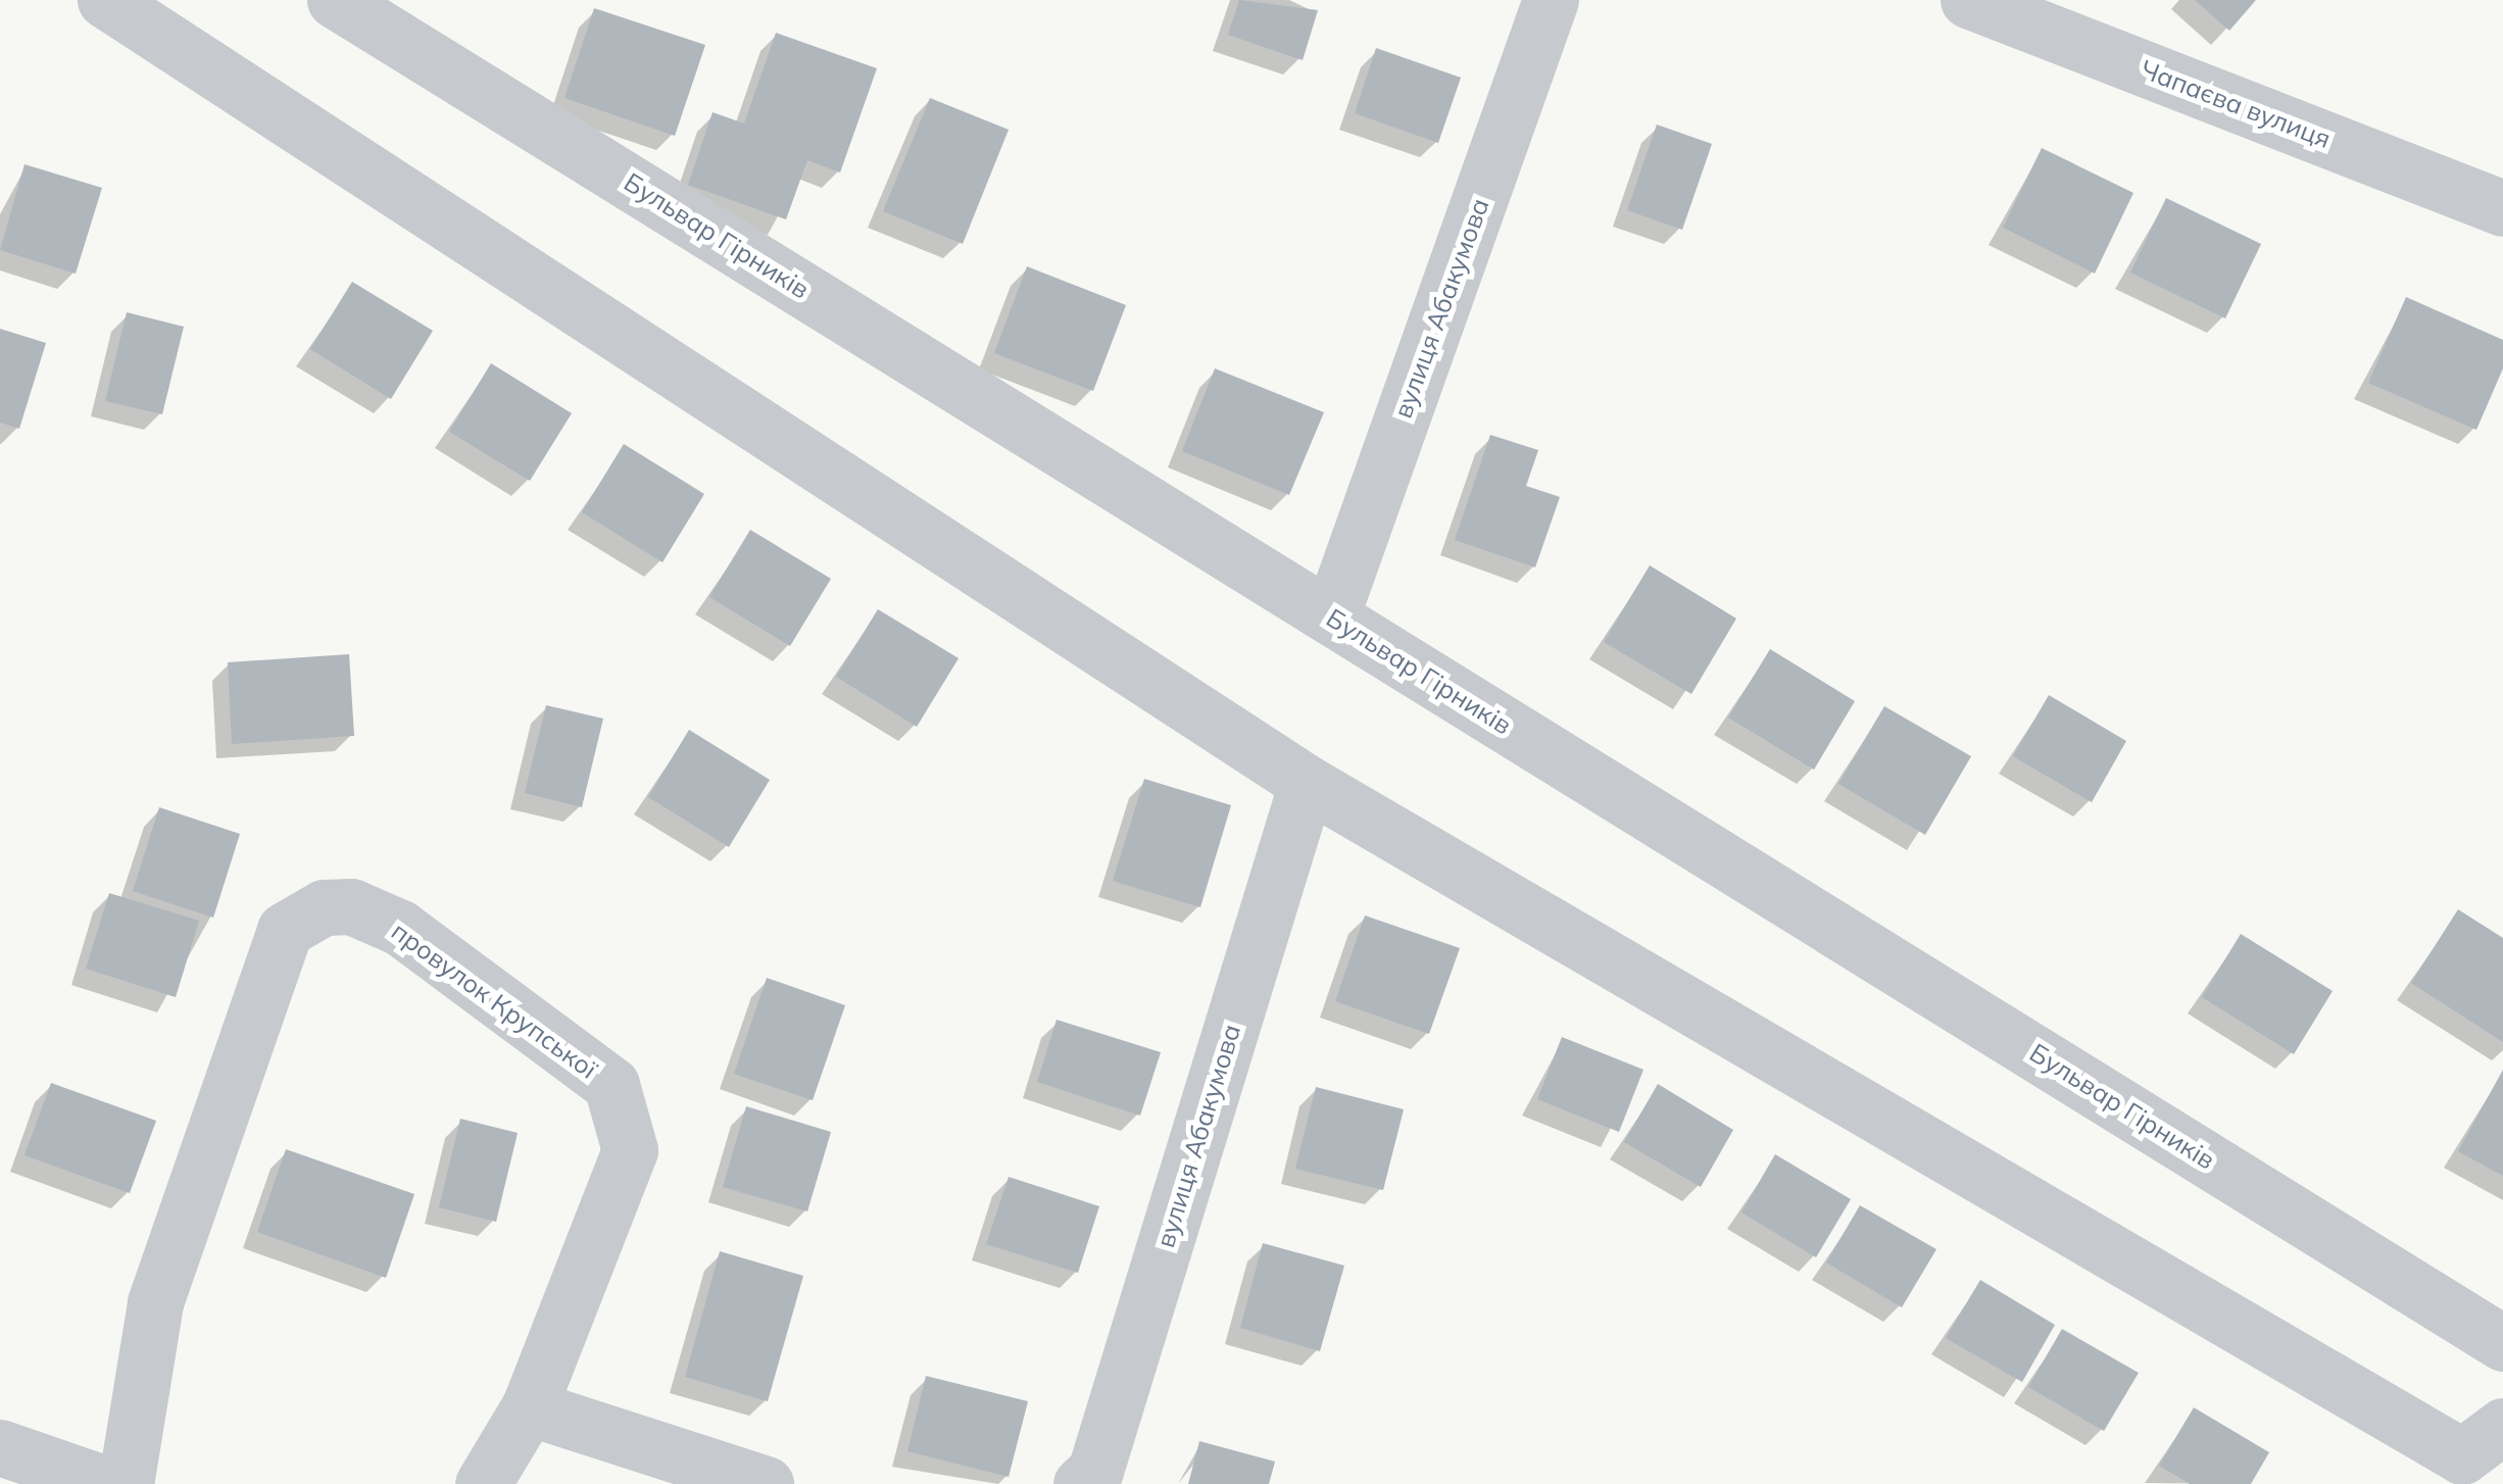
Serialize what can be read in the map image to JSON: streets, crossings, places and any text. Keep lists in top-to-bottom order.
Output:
{
  "streets": {
    "street": [
      "Чапаєва вулиця",
      "Бульвар Гірників",
      "вулиця Абакумова",
      "провулок Крупської"
    ]
  },
  "crossings": [
    ["Бульвар Гірників", "вулиця Абакумова"]
  ]
}
